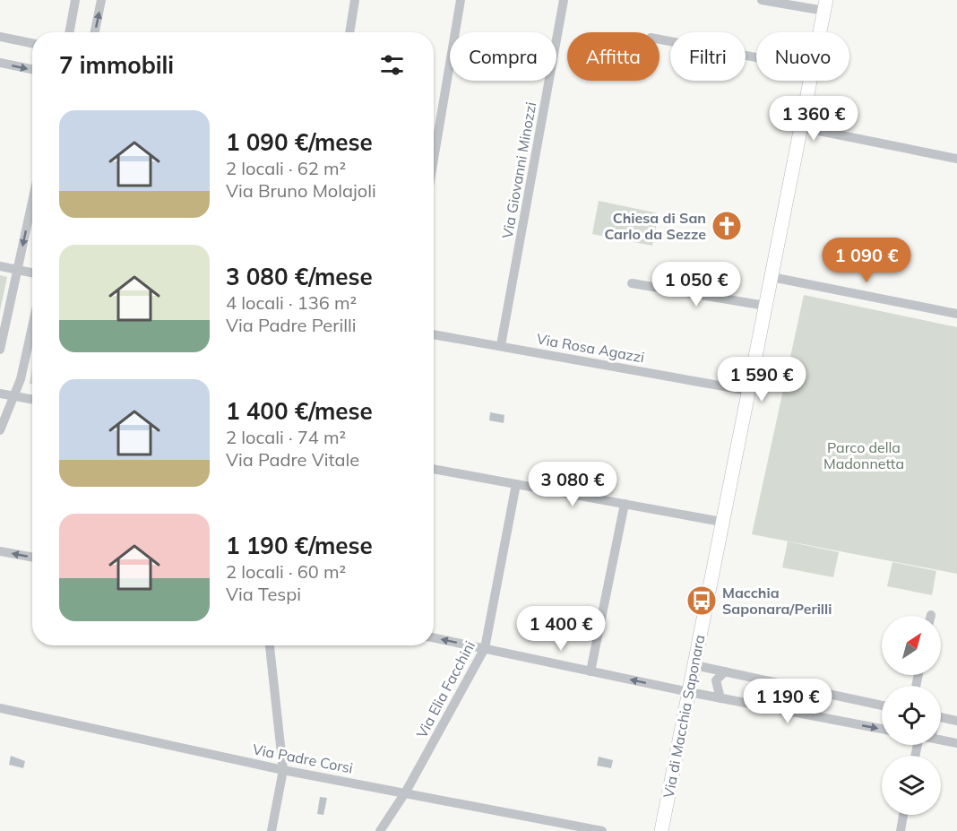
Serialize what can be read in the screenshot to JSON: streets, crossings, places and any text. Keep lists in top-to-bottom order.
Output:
{
  "streets": {
    "street": [
      "Via Giovanni Minozzi",
      "Via Rosa Agazzi",
      "Via Elia Facchini",
      "Via di Macchia Saponara",
      "Via Padre Corsi"
    ]
  },
  "crossings": [
    ["Via Giovanni Minozzi", "Via Rosa Agazzi"],
    ["Via Rosa Agazzi", "Via di Macchia Saponara"],
    ["Via Elia Facchini", "Via Padre Corsi"]
  ],
  "parks": ["Parco della Madonnetta"],
  "places": {
    "church": ["Chiesa di San Carlo da Sezze"],
    "bus stop": ["Macchia Saponara/Perilli"]
  },
  "north": "top right",
  "page": {
    "chip": [
      "Compra",
      "Affitta",
      "Filtri",
      "Nuovo"
    ],
    "heading": "7 immobili",
    "price": [
      "1 360 €",
      "1 090 €",
      "1 050 €",
      "1 590 €",
      "3 080 €",
      "1 400 €",
      "1 190 €"
    ],
    "list": [
      {
        "name": "1 090 €/mese",
        "note": "2 locali · 62 m² · Via Bruno Molajoli"
      },
      {
        "name": "3 080 €/mese",
        "note": "4 locali · 136 m² · Via Padre Perilli"
      },
      {
        "name": "1 400 €/mese",
        "note": "2 locali · 74 m² · Via Padre Vitale"
      },
      {
        "name": "1 190 €/mese",
        "note": "2 locali · 60 m² · Via Tespi"
      }
    ]
  }
}
